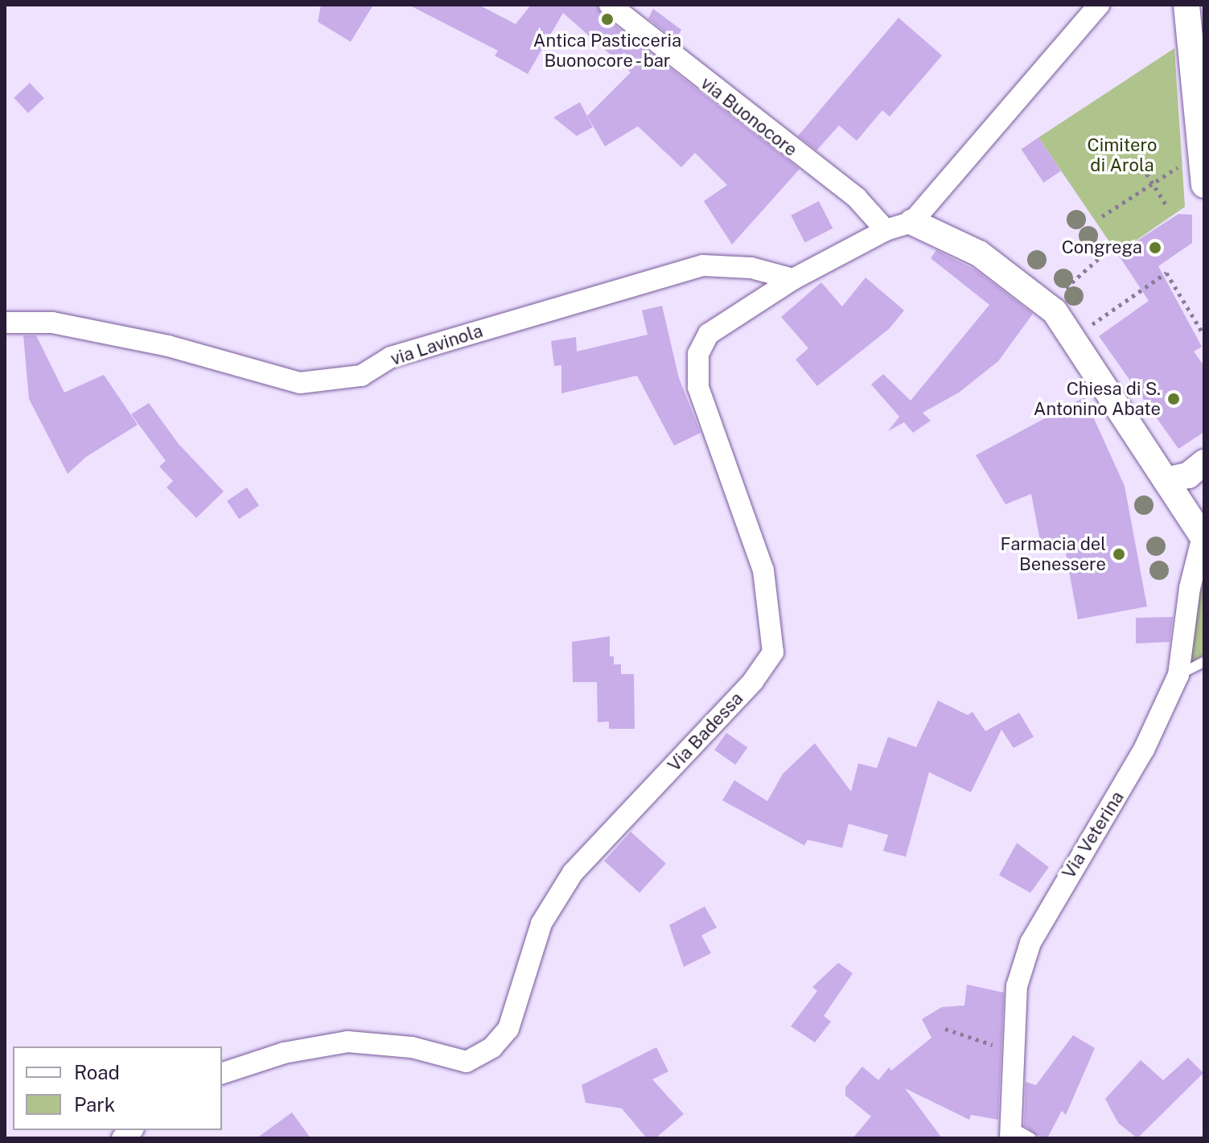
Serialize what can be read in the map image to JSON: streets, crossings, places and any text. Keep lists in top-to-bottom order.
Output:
{
  "streets": {
    "street": [
      "via Buonocore",
      "via Lavinola",
      "Via Badessa",
      "Via Veterina"
    ]
  },
  "crossings": [
    ["via Buonocore", "Via Badessa"],
    ["via Lavinola", "Via Badessa"]
  ],
  "parks": ["Cimitero di Arola"],
  "places": [
    "Antica Pasticceria Buonocore - bar",
    "Congrega",
    "Chiesa di S. Antonino Abate",
    "Farmacia del Benessere"
  ],
  "legend": ["Road", "Park"]
}
